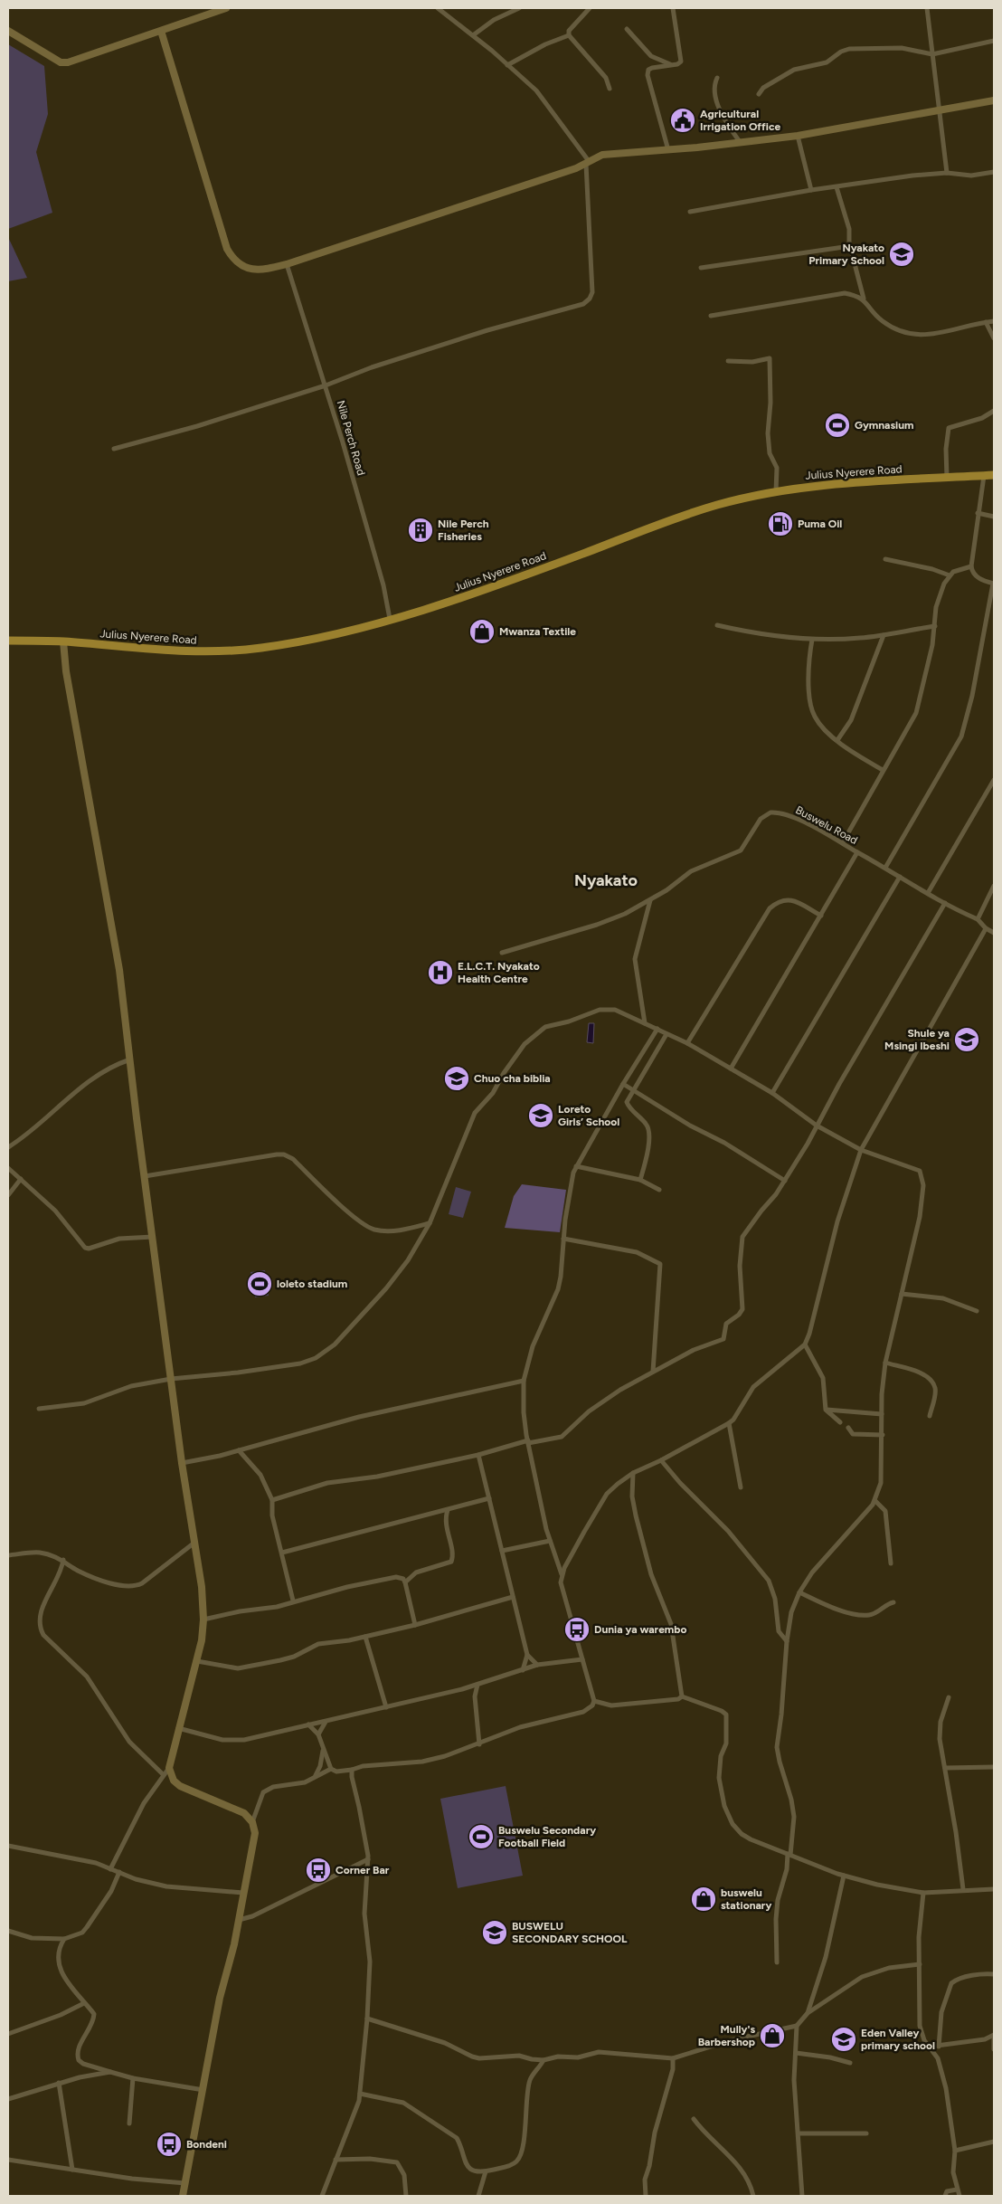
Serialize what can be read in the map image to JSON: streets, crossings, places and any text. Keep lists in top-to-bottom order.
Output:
{
  "streets": {
    "highway": ["Julius Nyerere Road"],
    "street": ["Nile Perch Road", "Buswelu Road"]
  },
  "crossings": [
    ["Nile Perch Road", "Julius Nyerere Road"]
  ],
  "districts": ["Nyakato"],
  "places": {
    "public building": ["Agricultural Irrigation Office"],
    "school or university": [
      "Nyakato Primary School",
      "Shule ya Msingi Ibeshi",
      "Chuo cha biblia",
      "Loreto Girls’ School",
      "BUSWELU SECONDARY SCHOOL",
      "Eden Valley primary school"
    ],
    "sports": ["Gymnasium", "loleto stadium", "Buswelu Secondary Football Field"],
    "fuel station": ["Puma Oil"],
    "building": ["Nile Perch Fisheries"],
    "shop": ["Mwanza Textile", "buswelu stationary", "Mully's Barbershop"],
    "hospital": ["E.L.C.T. Nyakato Health Centre"],
    "bus stop": ["Dunia ya warembo", "Corner Bar", "Bondeni"]
  }
}
